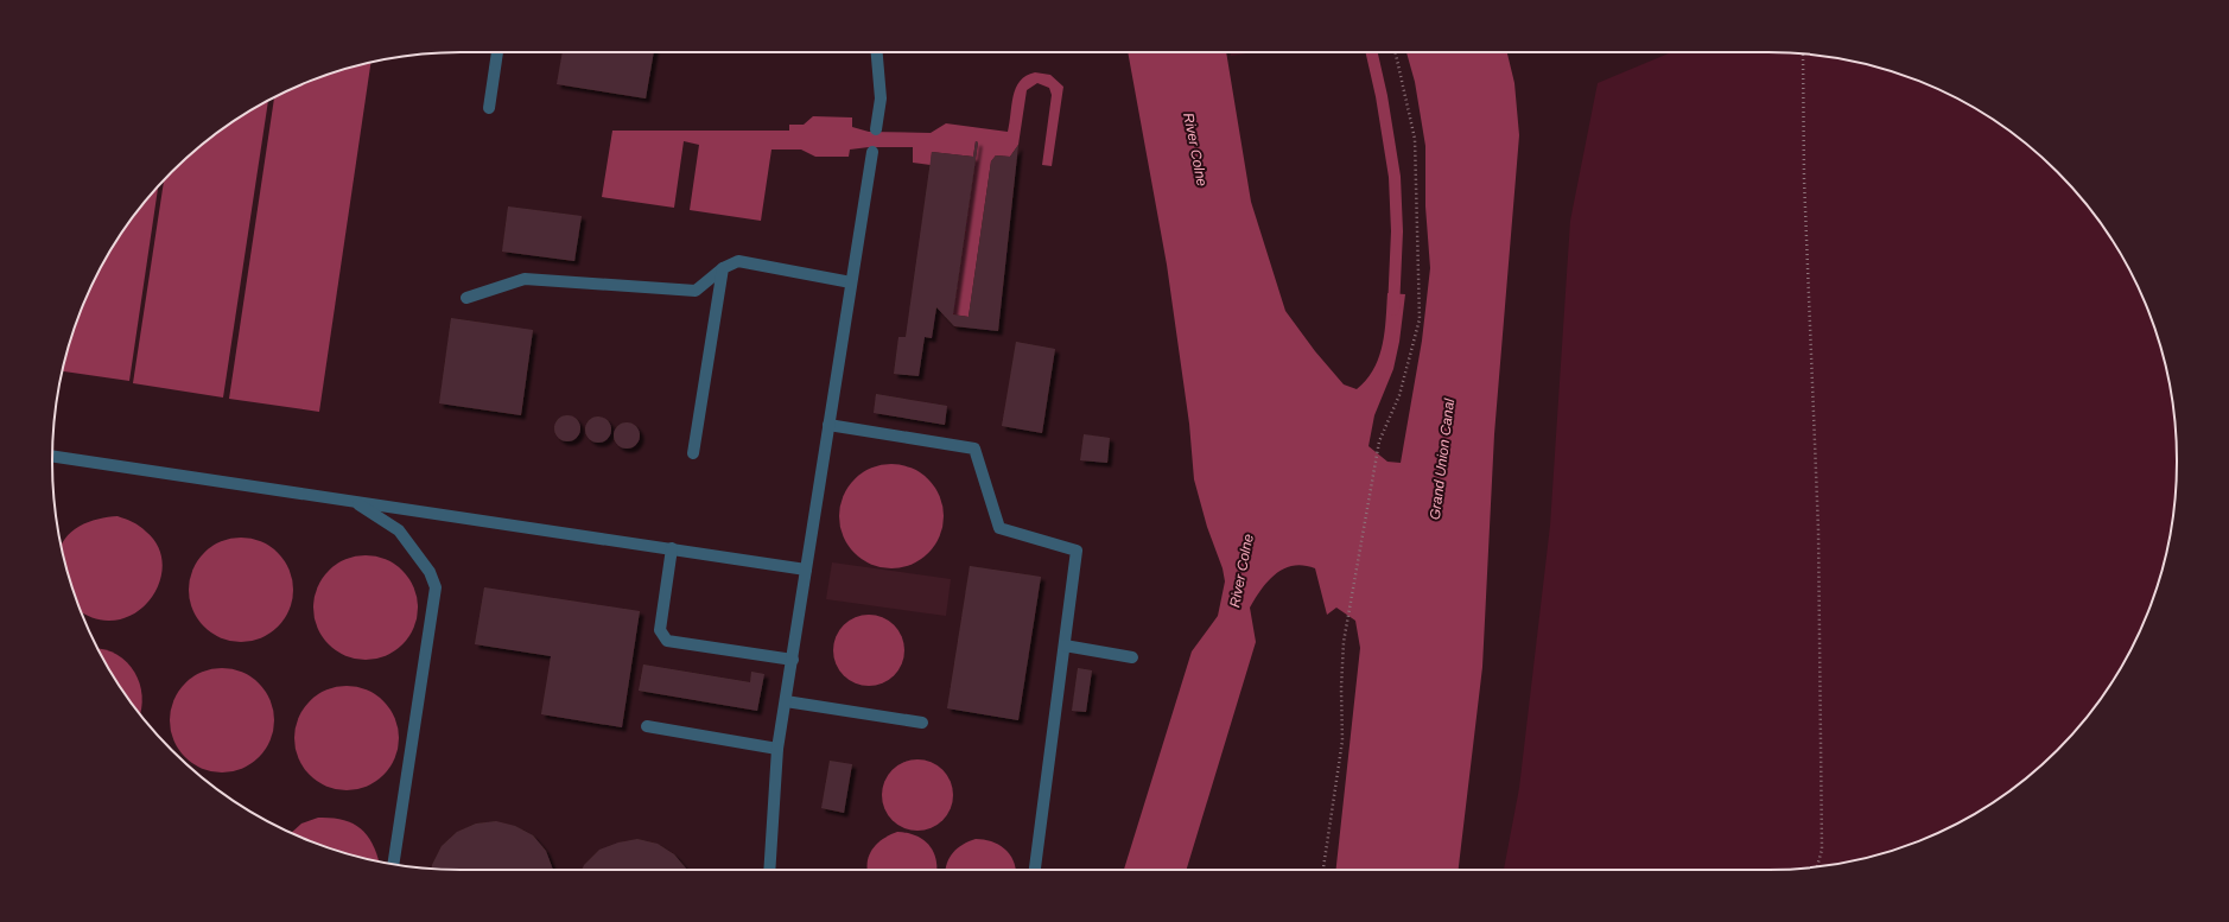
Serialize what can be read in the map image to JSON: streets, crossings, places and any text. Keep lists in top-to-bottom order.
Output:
{
  "water": ["River Colne", "Grand Union Canal"]
}
